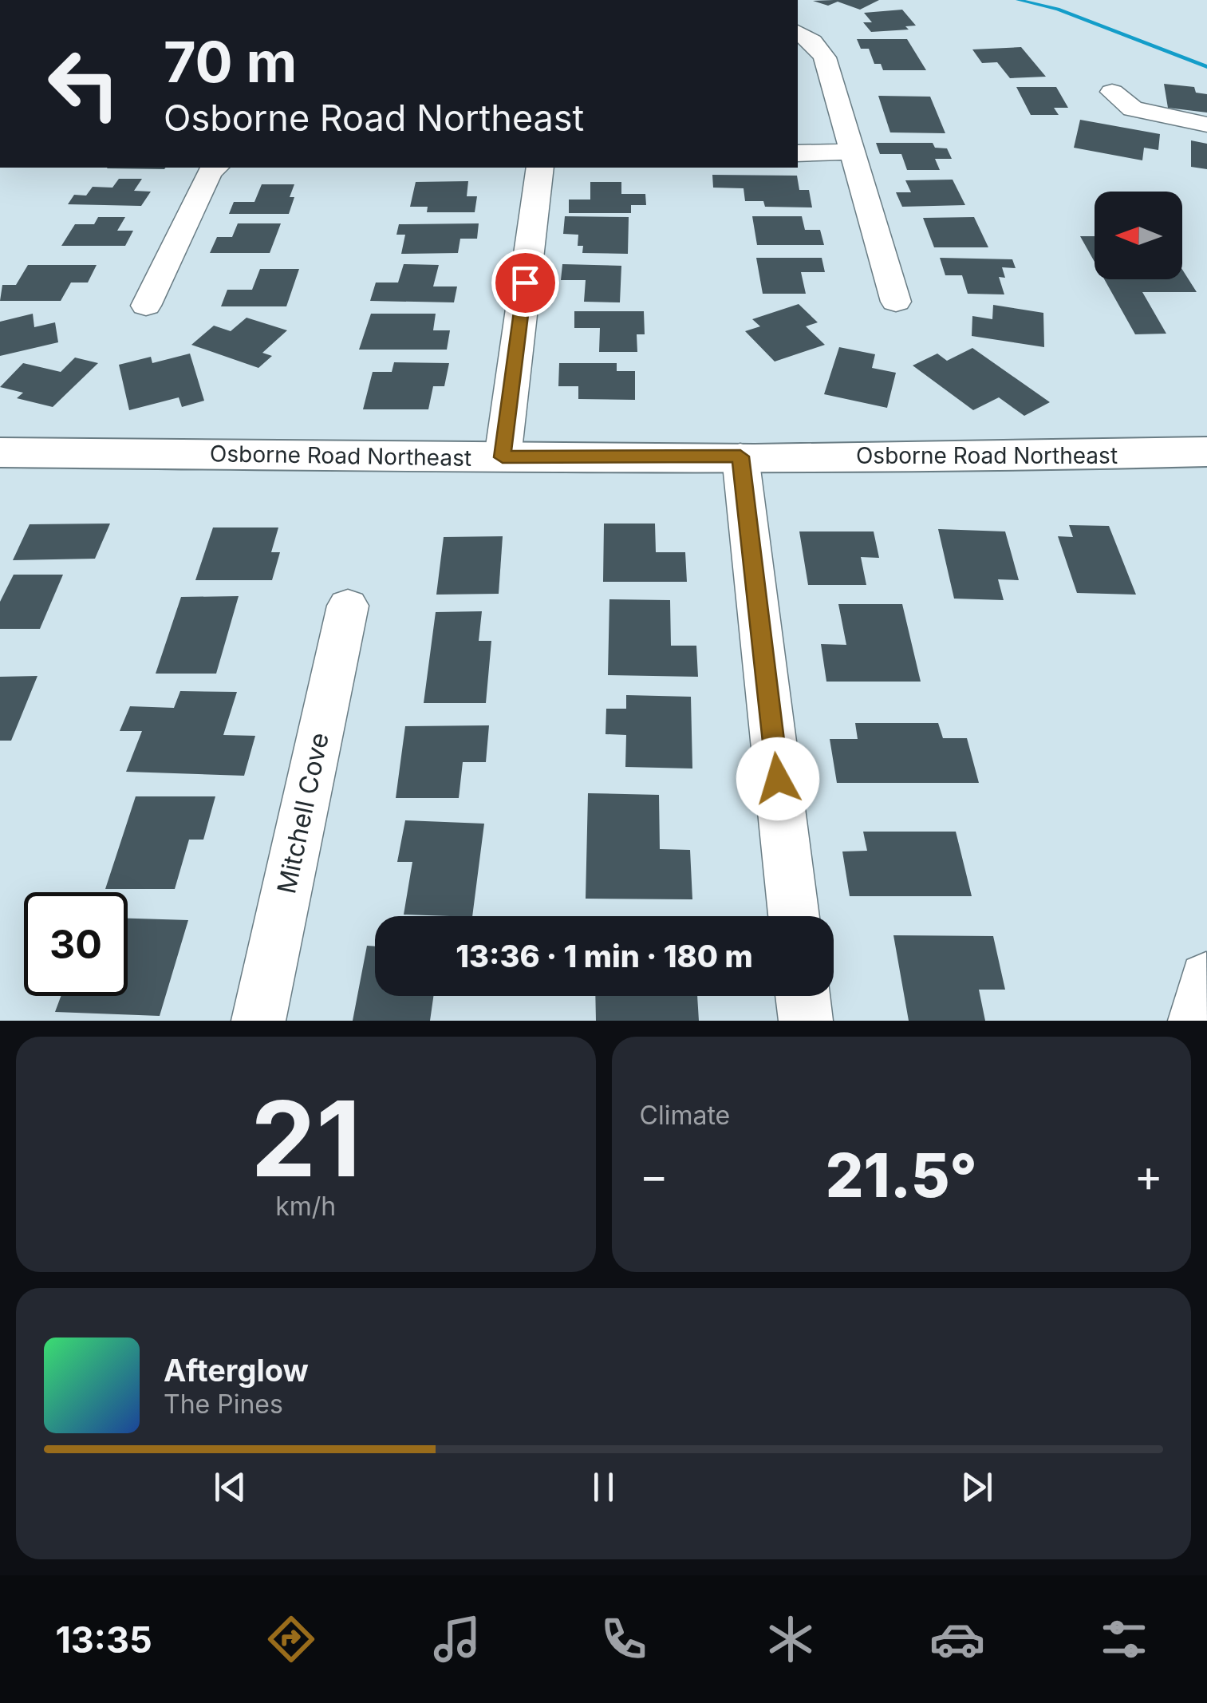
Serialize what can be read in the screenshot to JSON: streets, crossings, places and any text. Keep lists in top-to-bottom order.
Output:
{
  "streets": {
    "street": ["Osborne Road Northeast", "Mitchell Cove"]
  },
  "north": "left",
  "page": {
    "turn": ["70 m", "Osborne Road Northeast"],
    "limit": "30",
    "trip": "13:36 · 1 min · 180 m",
    "tile": [
      ["21", "km/h"],
      "Climate"
    ],
    "heat": ["−", "21.5°", "+"],
    "song": ["Afterglow", "The Pines"],
    "tabs": "13:35"
  }
}
